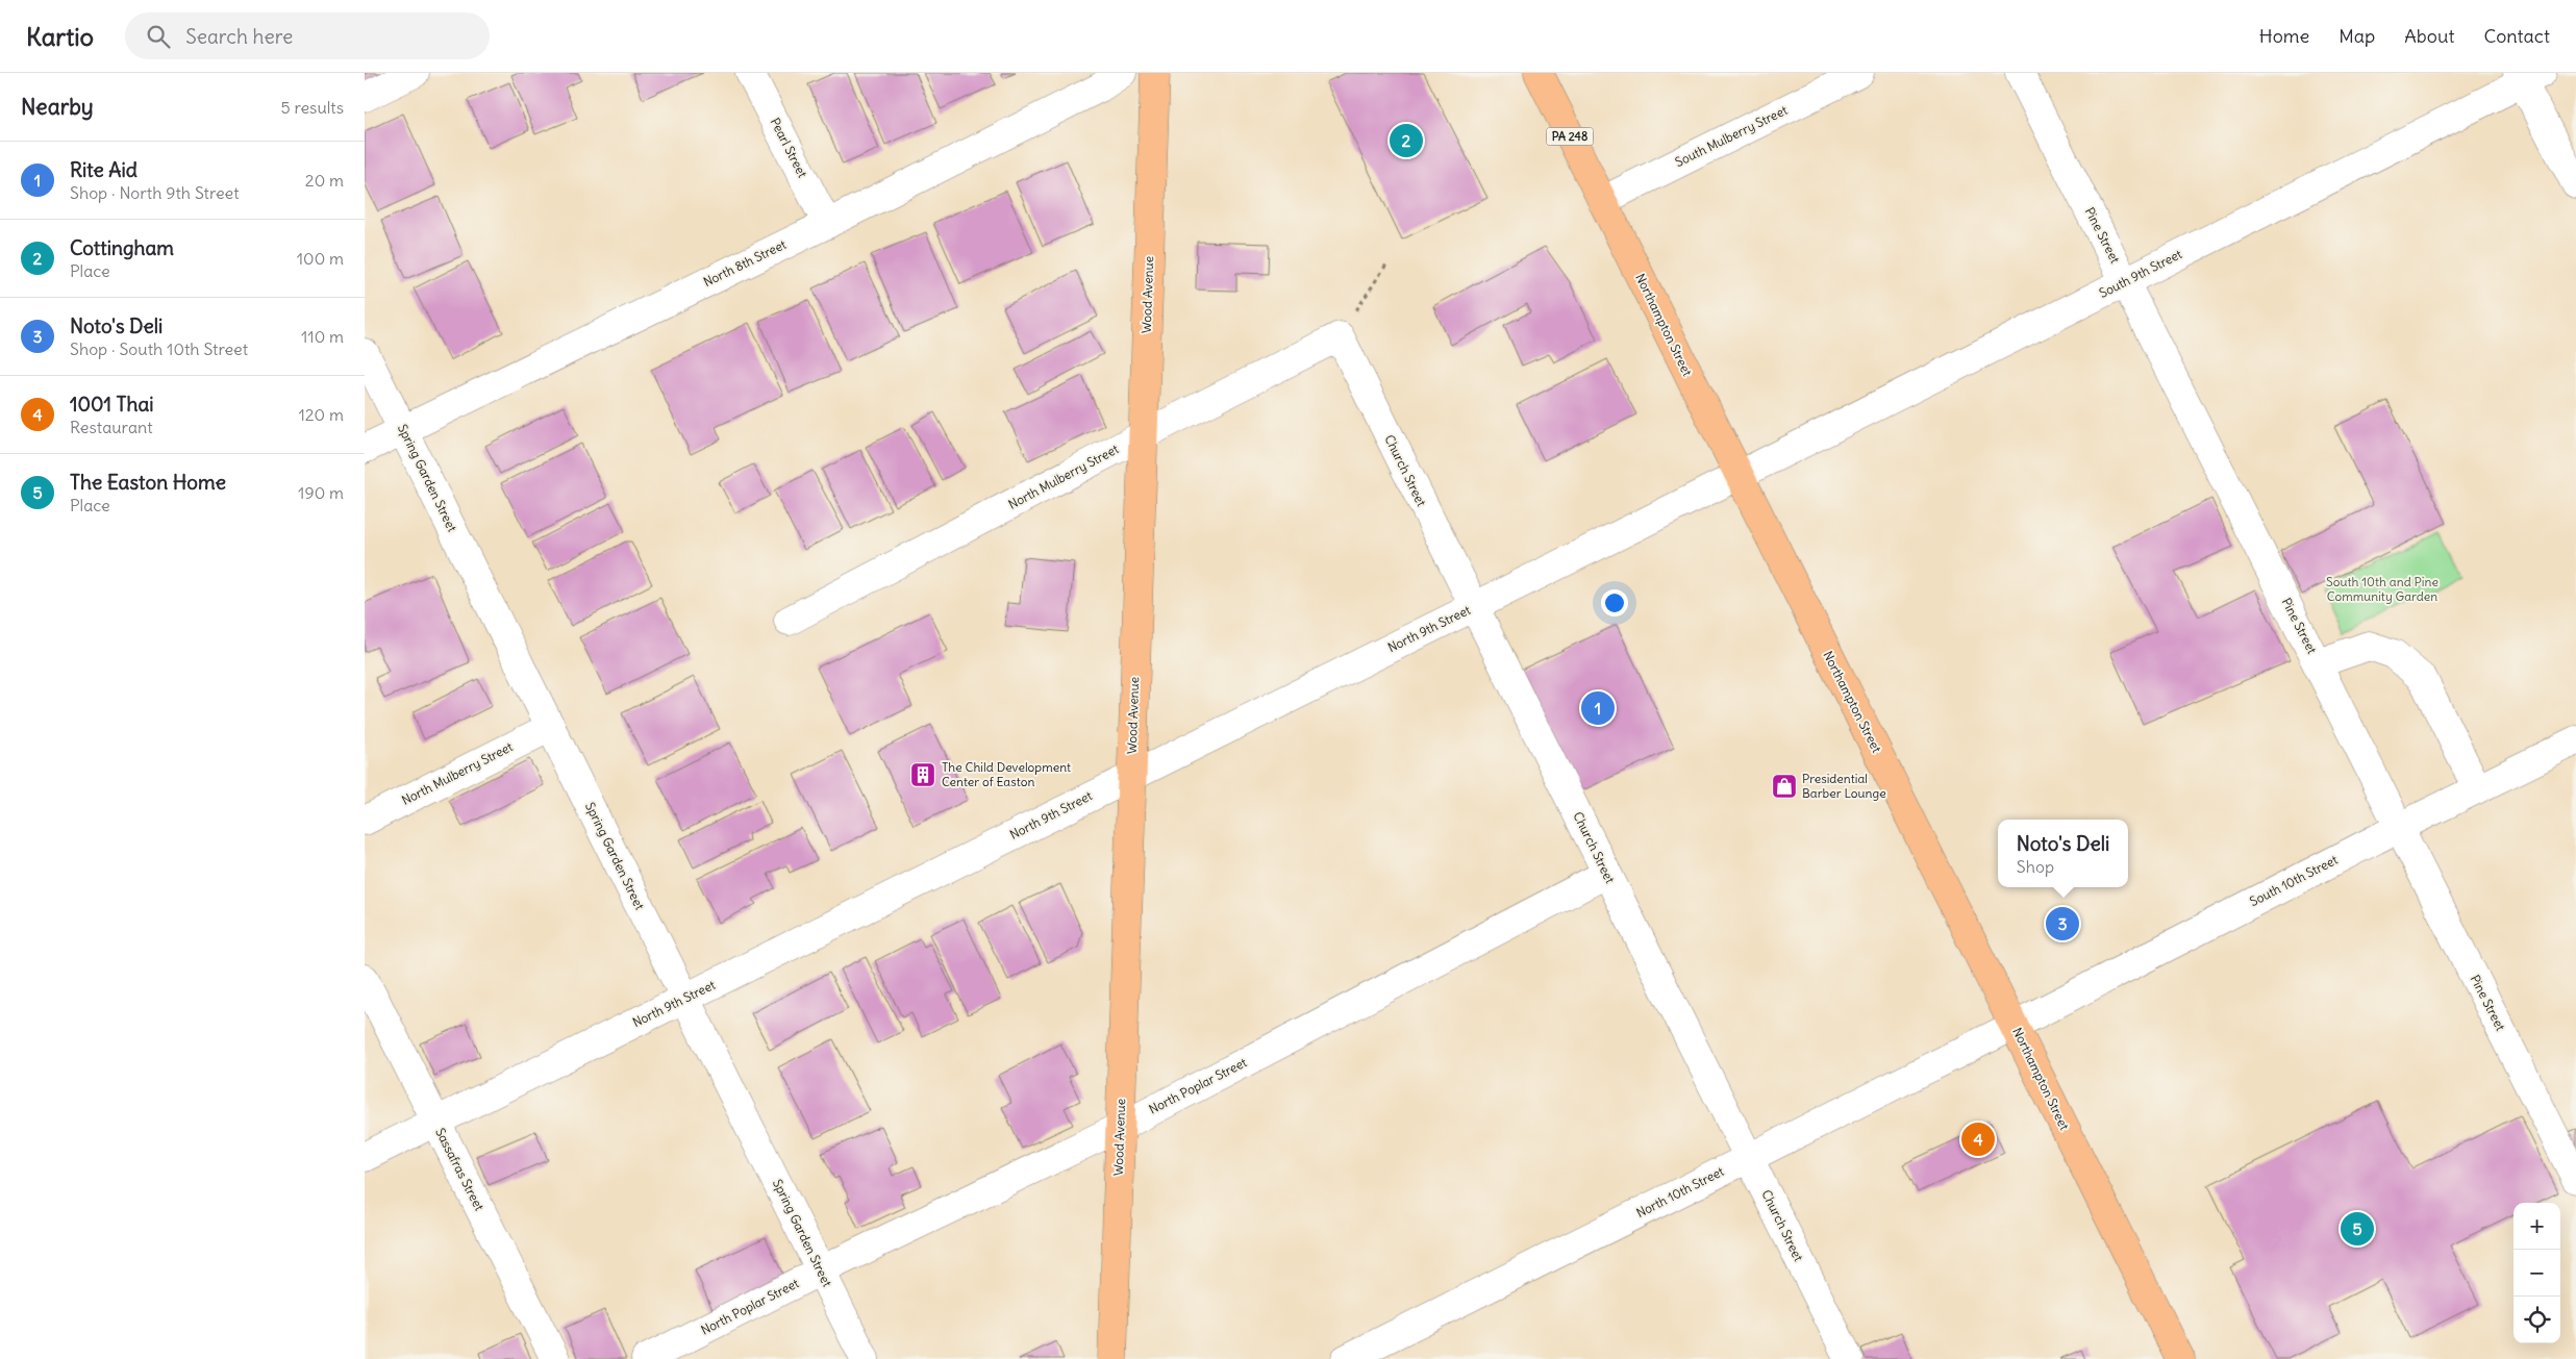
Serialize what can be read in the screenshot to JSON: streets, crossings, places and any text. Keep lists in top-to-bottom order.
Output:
{
  "streets": {
    "main road": ["PA 248", "Wood Avenue", "Northampton Street"],
    "street": [
      "South Mulberry Street",
      "Pearl Street",
      "Pine Street",
      "North 8th Street",
      "South 9th Street",
      "Church Street",
      "North Mulberry Street",
      "Spring Garden Street",
      "North 9th Street",
      "South 10th Street",
      "North Poplar Street",
      "Sassafras Street",
      "North 10th Street"
    ]
  },
  "crossings": [
    ["South Mulberry Street", "Northampton Street"],
    ["Pearl Street", "North 8th Street"],
    ["Pine Street", "South 9th Street"],
    ["Pine Street", "South 10th Street"],
    ["North 8th Street", "Spring Garden Street"],
    ["South 9th Street", "Northampton Street"],
    ["South 9th Street", "North 9th Street"],
    ["Wood Avenue", "North Mulberry Street"],
    ["Wood Avenue", "North 9th Street"],
    ["Wood Avenue", "North Poplar Street"],
    ["Northampton Street", "North 9th Street"],
    ["Northampton Street", "South 10th Street"],
    ["Northampton Street", "North 10th Street"],
    ["Church Street", "North Mulberry Street"],
    ["Church Street", "North 9th Street"],
    ["Church Street", "North Poplar Street"],
    ["Church Street", "North 10th Street"],
    ["North Mulberry Street", "Spring Garden Street"],
    ["Spring Garden Street", "North 9th Street"],
    ["Spring Garden Street", "North Poplar Street"],
    ["North 9th Street", "Sassafras Street"],
    ["South 10th Street", "North 10th Street"]
  ],
  "parks": ["South 10th and Pine Community Garden"],
  "places": {
    "building": ["The Child Development Center of Easton"],
    "shop": ["Presidential Barber Lounge"]
  },
  "page": {
    "header": "Kartio",
    "search": "Search here",
    "nav": [
      "Home",
      "Map",
      "About",
      "Contact"
    ],
    "heading": ["Nearby", "5 results"],
    "pins": [
      "2",
      "1",
      "3",
      "4",
      "5"
    ],
    "list": [
      {
        "mark": "1",
        "name": "Rite Aid",
        "note": "Shop · North 9th Street",
        "value": "20 m"
      },
      {
        "mark": "2",
        "name": "Cottingham",
        "note": "Place",
        "value": "100 m"
      },
      {
        "mark": "3",
        "name": "Noto's Deli",
        "note": "Shop · South 10th Street",
        "value": "110 m"
      },
      {
        "mark": "4",
        "name": "1001 Thai",
        "note": "Restaurant",
        "value": "120 m"
      },
      {
        "mark": "5",
        "name": "The Easton Home",
        "note": "Place",
        "value": "190 m"
      }
    ],
    "popup": ["Noto's Deli", "Shop"],
    "map_buttons": ["+", "−"]
  }
}
